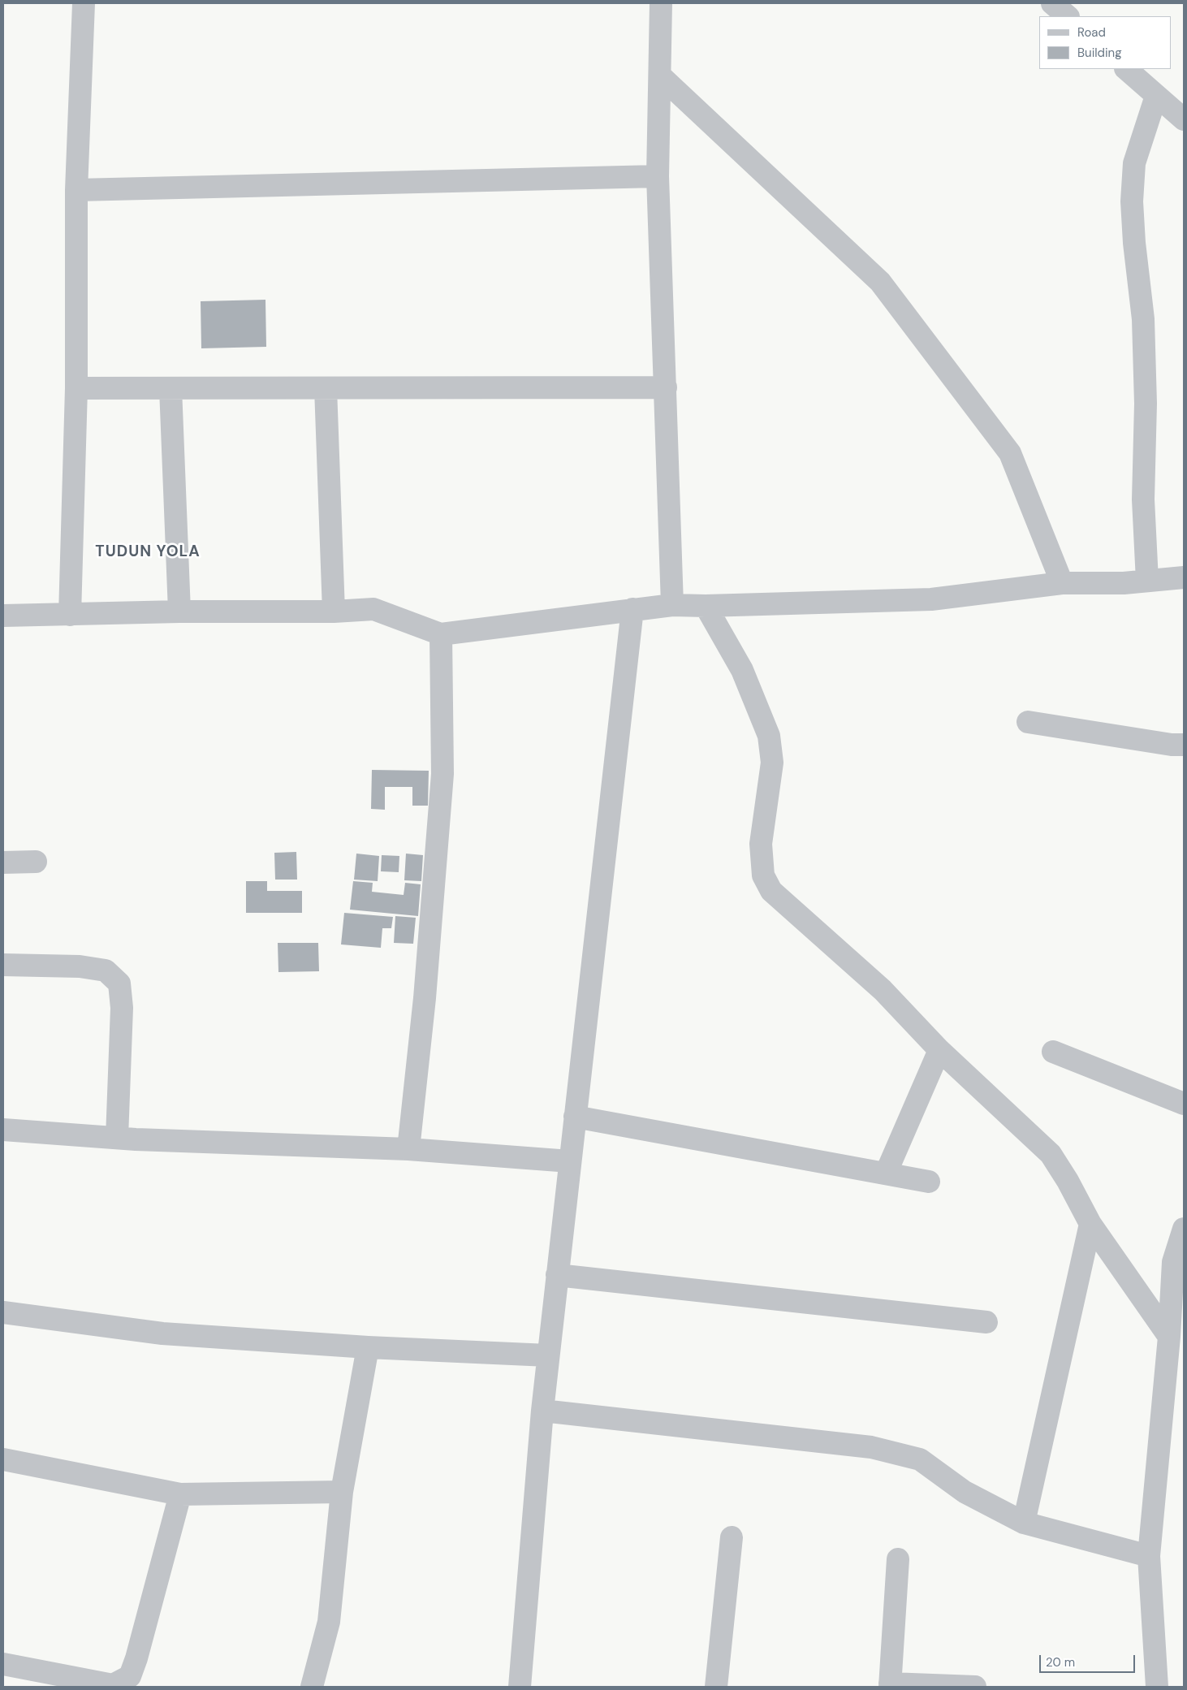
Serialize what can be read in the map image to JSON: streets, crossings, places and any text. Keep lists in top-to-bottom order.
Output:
{
  "districts": ["TUDUN YOLA"],
  "legend": ["Road", "Building"],
  "scale_bar": "20 m"
}
